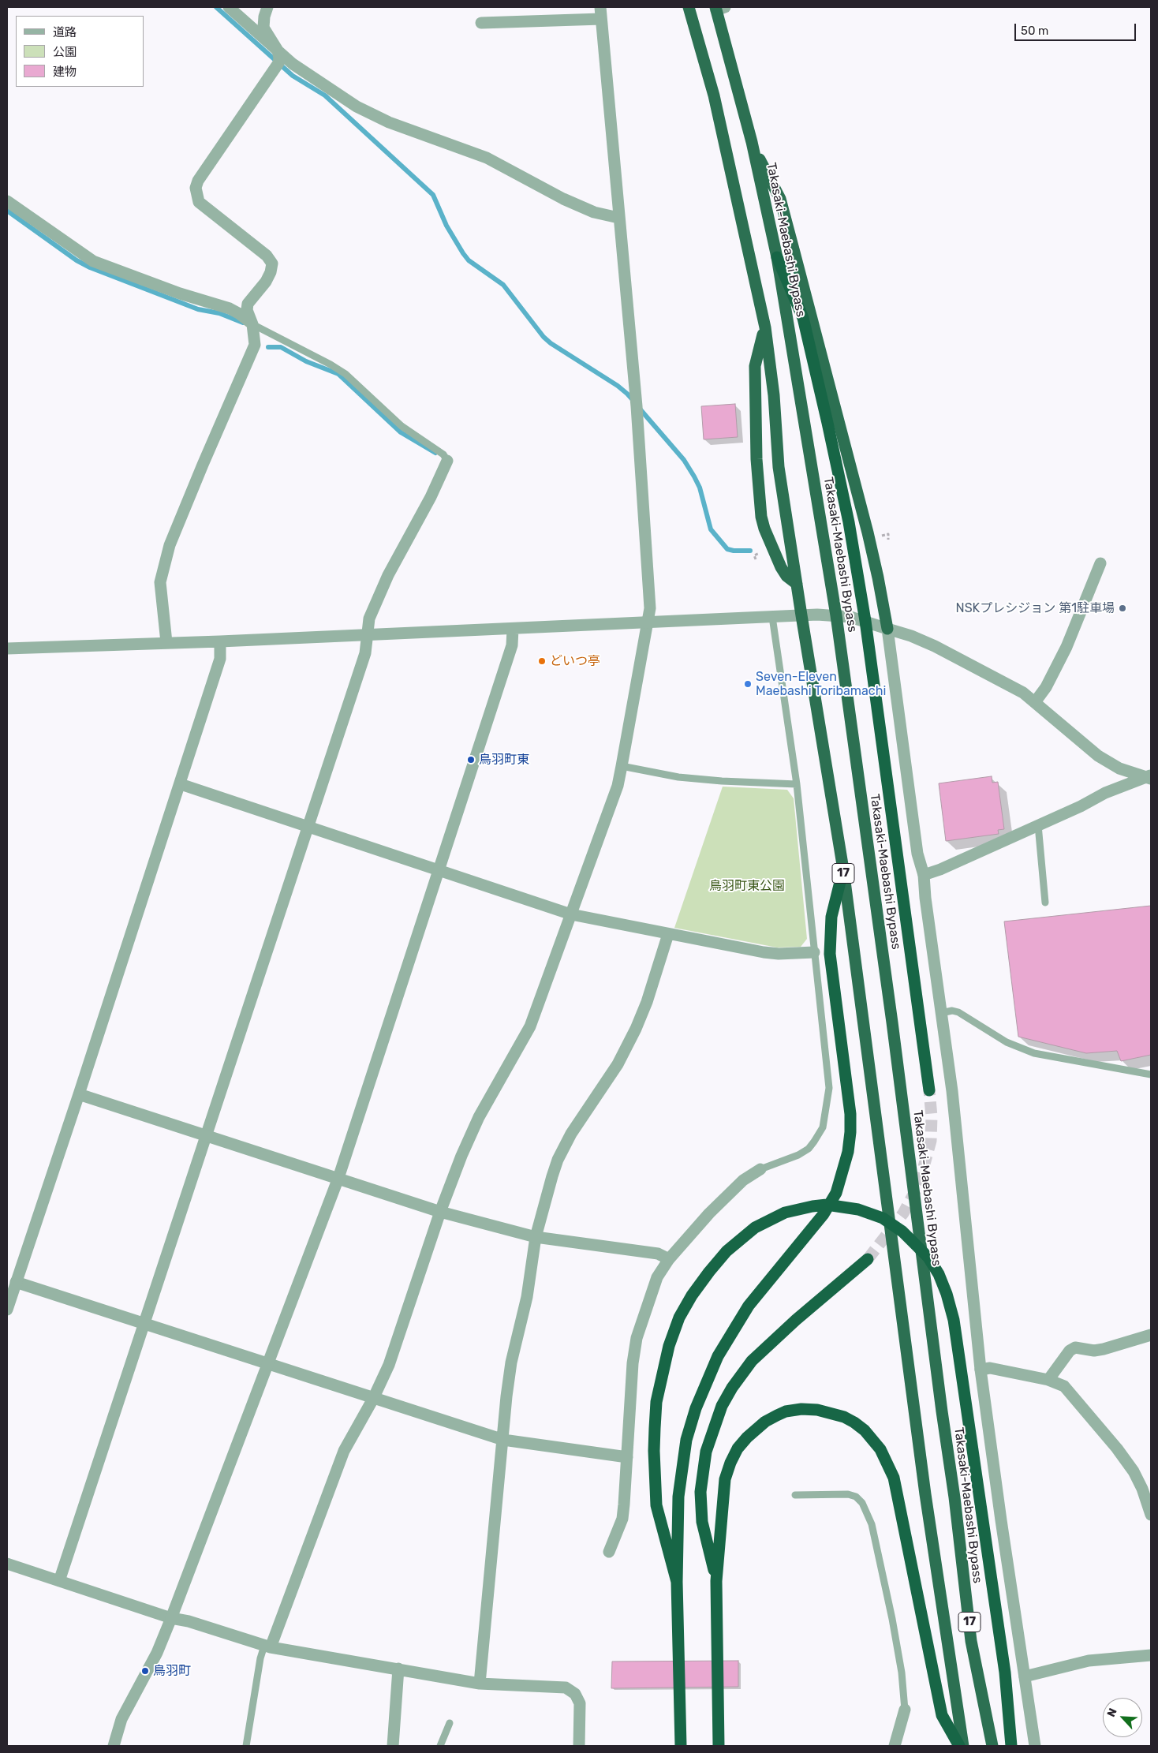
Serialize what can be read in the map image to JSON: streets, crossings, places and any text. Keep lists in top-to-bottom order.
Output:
{
  "streets": {
    "highway": ["Takasaki-Maebashi Bypass", "17"]
  },
  "parks": ["鳥羽町東公園"],
  "places": [
    "NSKプレシジョン 第1駐車場",
    "どいつ亭",
    "Seven-Eleven Maebashi Toribamachi",
    "鳥羽町東",
    "鳥羽町"
  ],
  "legend": ["道路", "公園", "建物"],
  "scale_bar": "50 m",
  "north": "top left"
}
